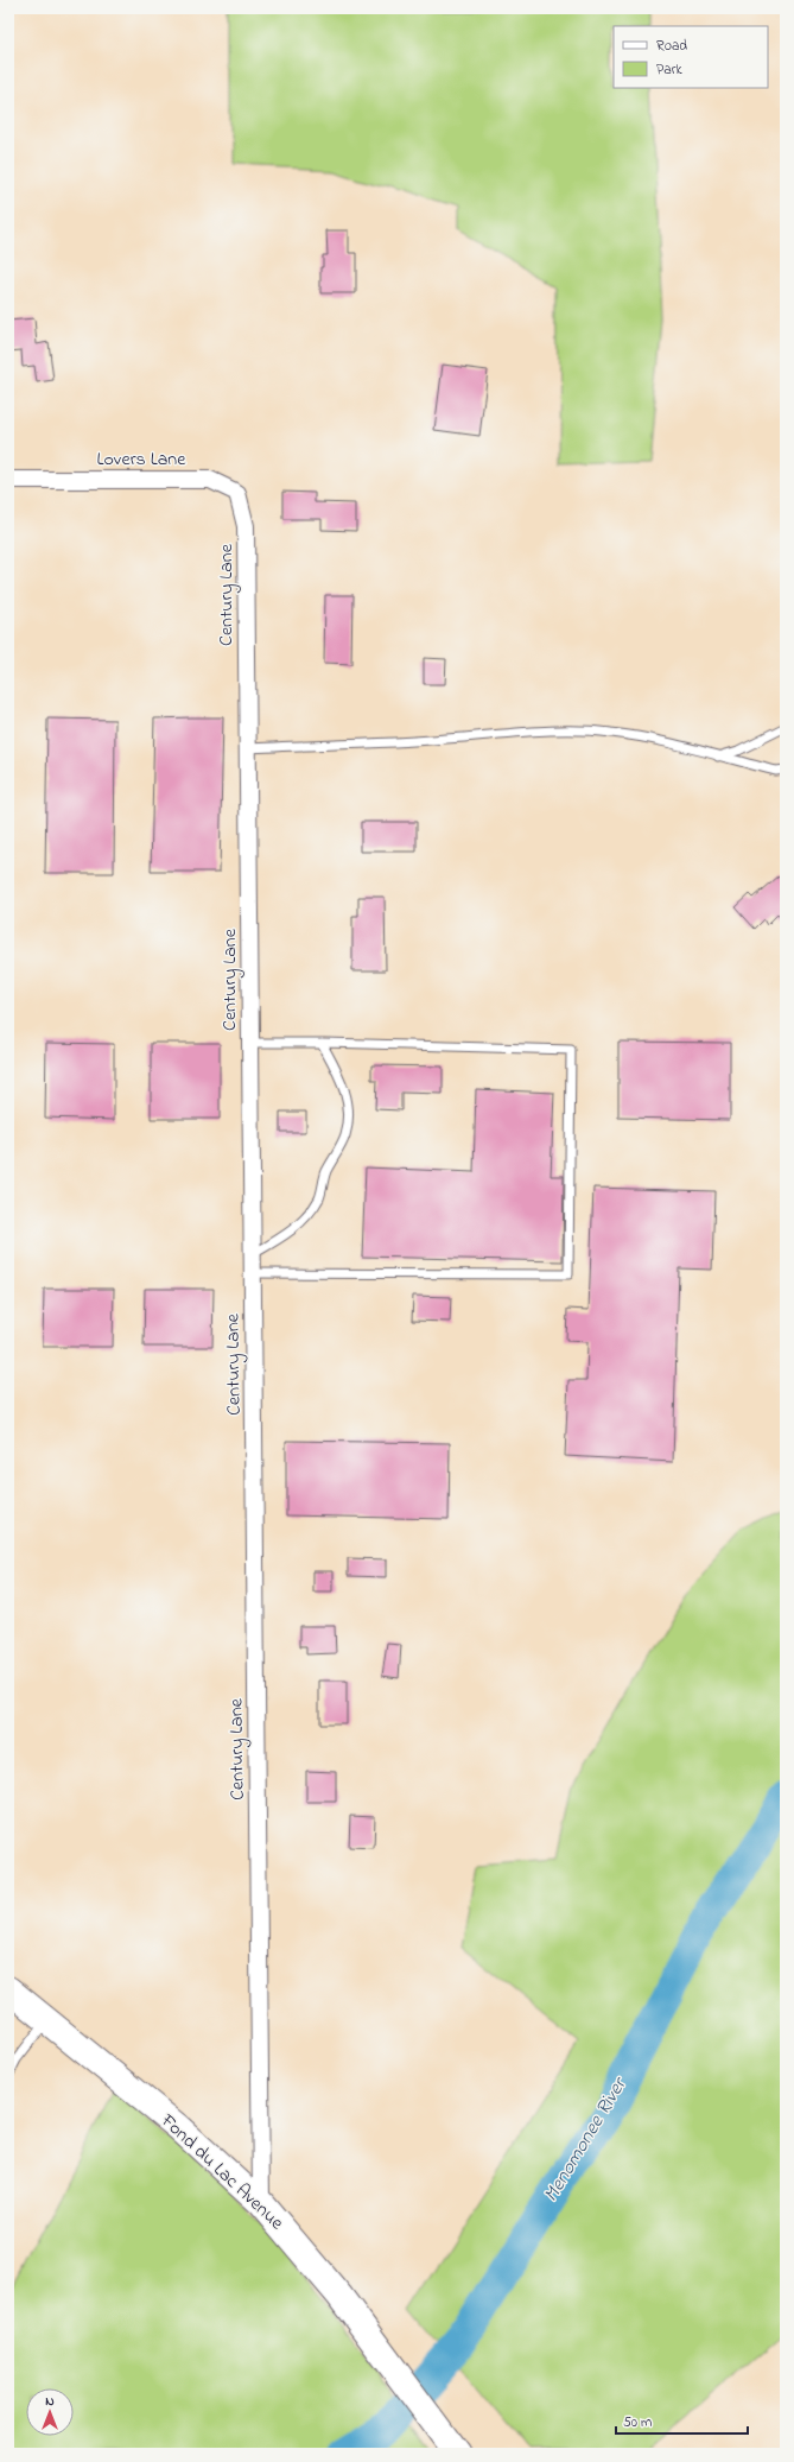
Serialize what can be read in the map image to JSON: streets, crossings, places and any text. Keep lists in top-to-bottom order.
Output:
{
  "streets": {
    "main road": ["Fond du Lac Avenue"],
    "street": ["Lovers Lane", "Century Lane"]
  },
  "crossings": [
    ["Lovers Lane", "Century Lane"],
    ["Century Lane", "Fond du Lac Avenue"]
  ],
  "water": ["Menomonee River"],
  "legend": ["Road", "Park"],
  "scale_bar": "50 m",
  "north": "top"
}
